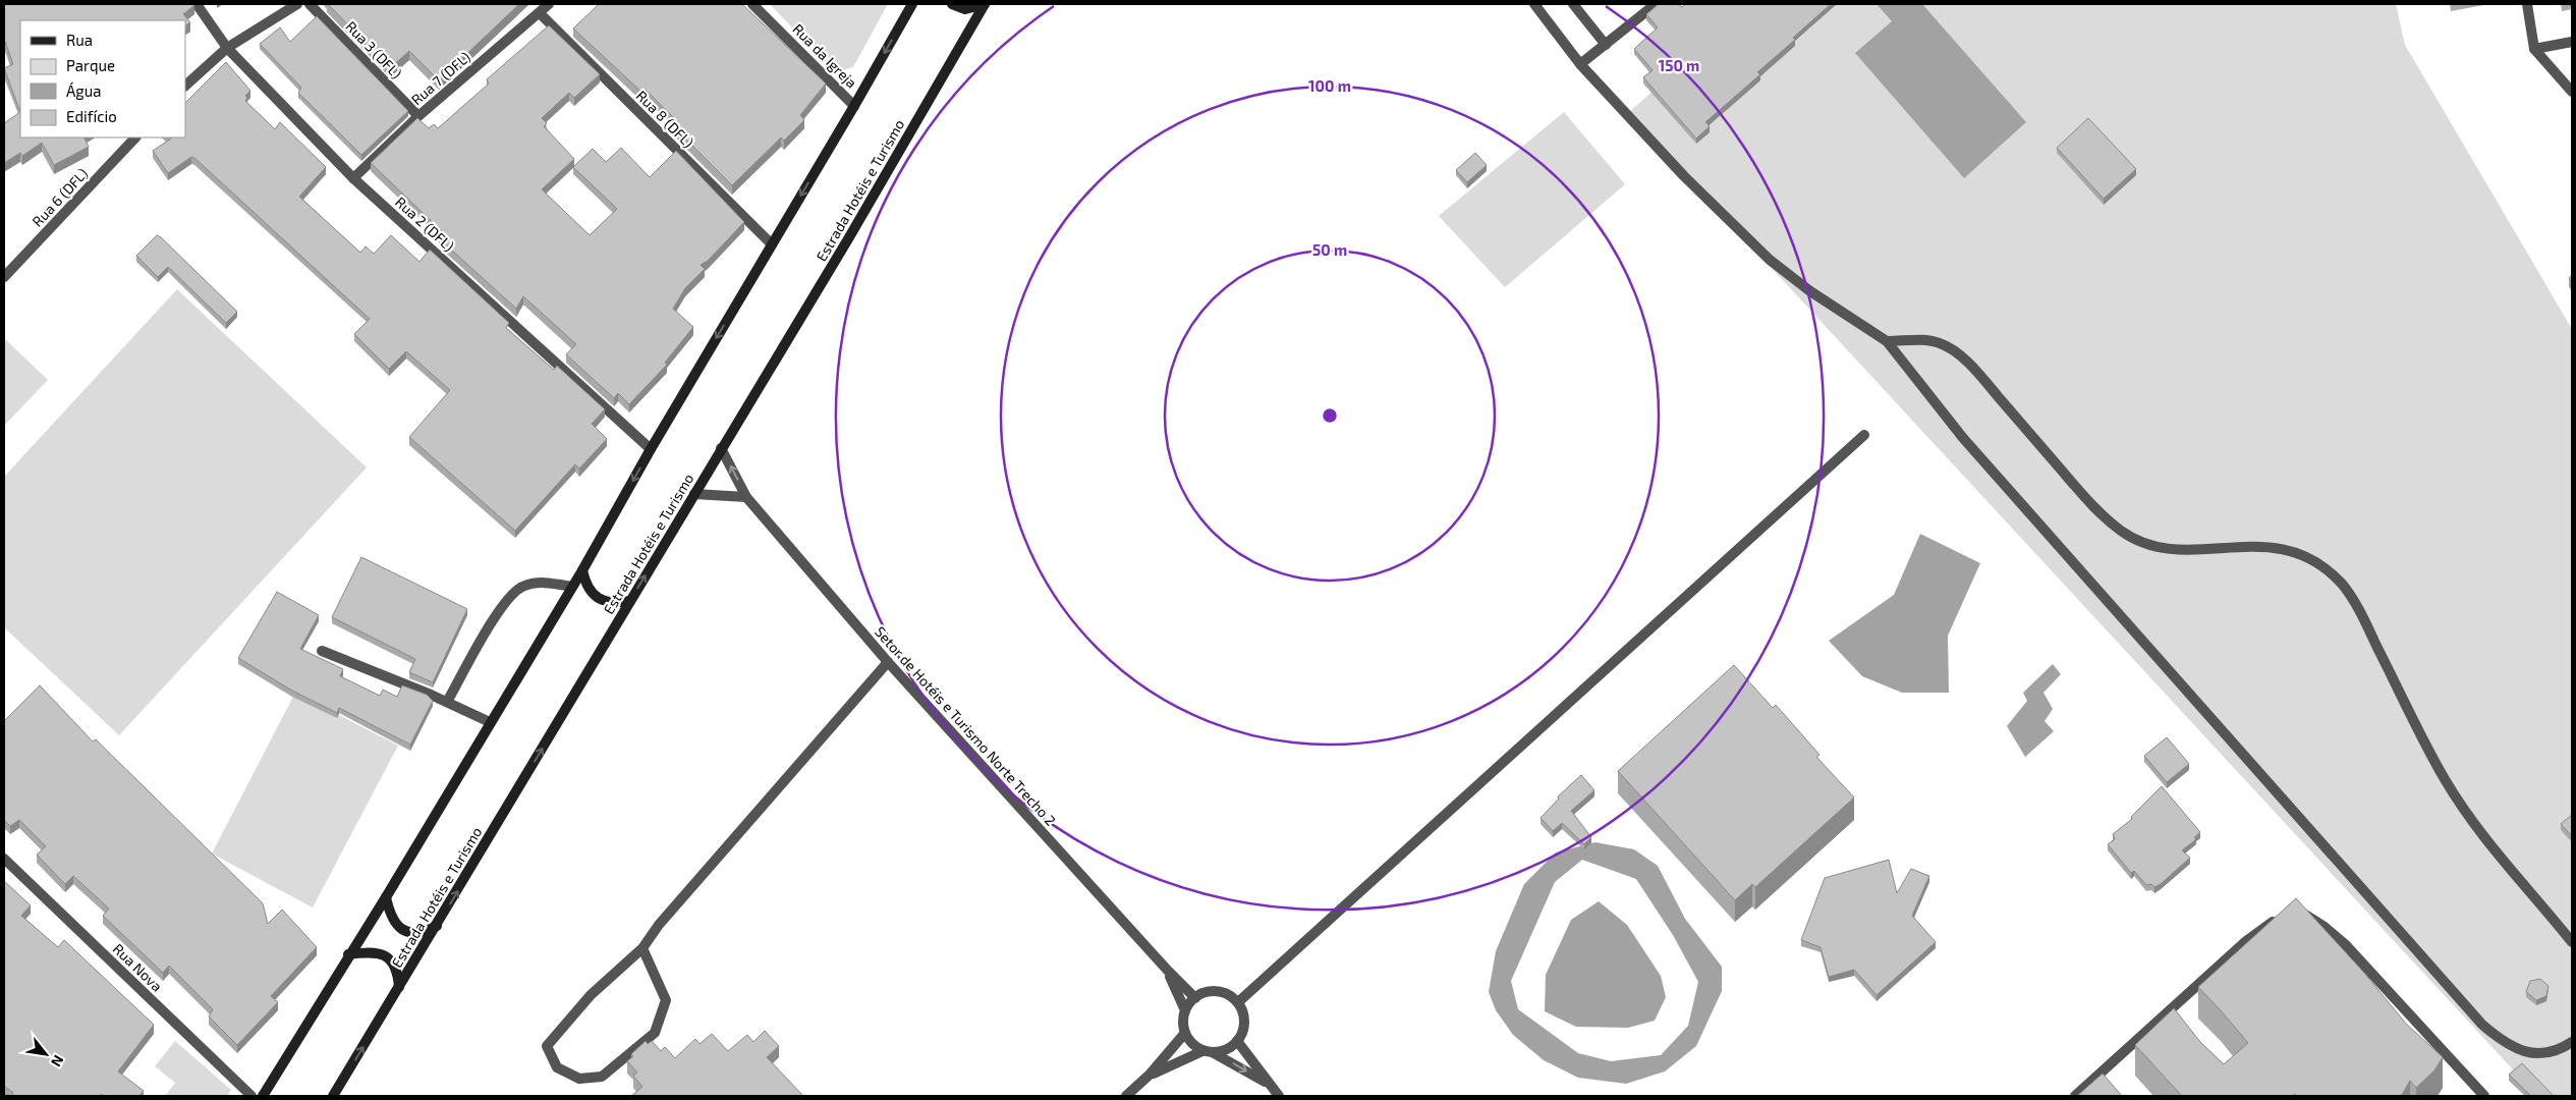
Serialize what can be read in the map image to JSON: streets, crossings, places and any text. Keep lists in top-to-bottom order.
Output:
{
  "streets": {
    "main road": ["Estrada Hotéis e Turismo"],
    "street": [
      "Rua 3 (DFL)",
      "Rua da Igreja",
      "Rua 7 (DFL)",
      "Rua 8 (DFL)",
      "Rua 6 (DFL)",
      "Rua 2 (DFL)",
      "Setor de Hotéis e Turismo Norte Trecho 2",
      "Rua Nova"
    ]
  },
  "crossings": [
    ["Rua 3 (DFL)", "Rua 7 (DFL)"],
    ["Rua 7 (DFL)", "Rua 8 (DFL)"],
    ["Rua 7 (DFL)", "Rua 2 (DFL)"],
    ["Estrada Hotéis e Turismo", "Setor de Hotéis e Turismo Norte Trecho 2"]
  ],
  "legend": [
    "Rua",
    "Parque",
    "Água",
    "Edifício"
  ],
  "north": "bottom right",
  "rings": ["150 m", "100 m", "50 m"]
}
